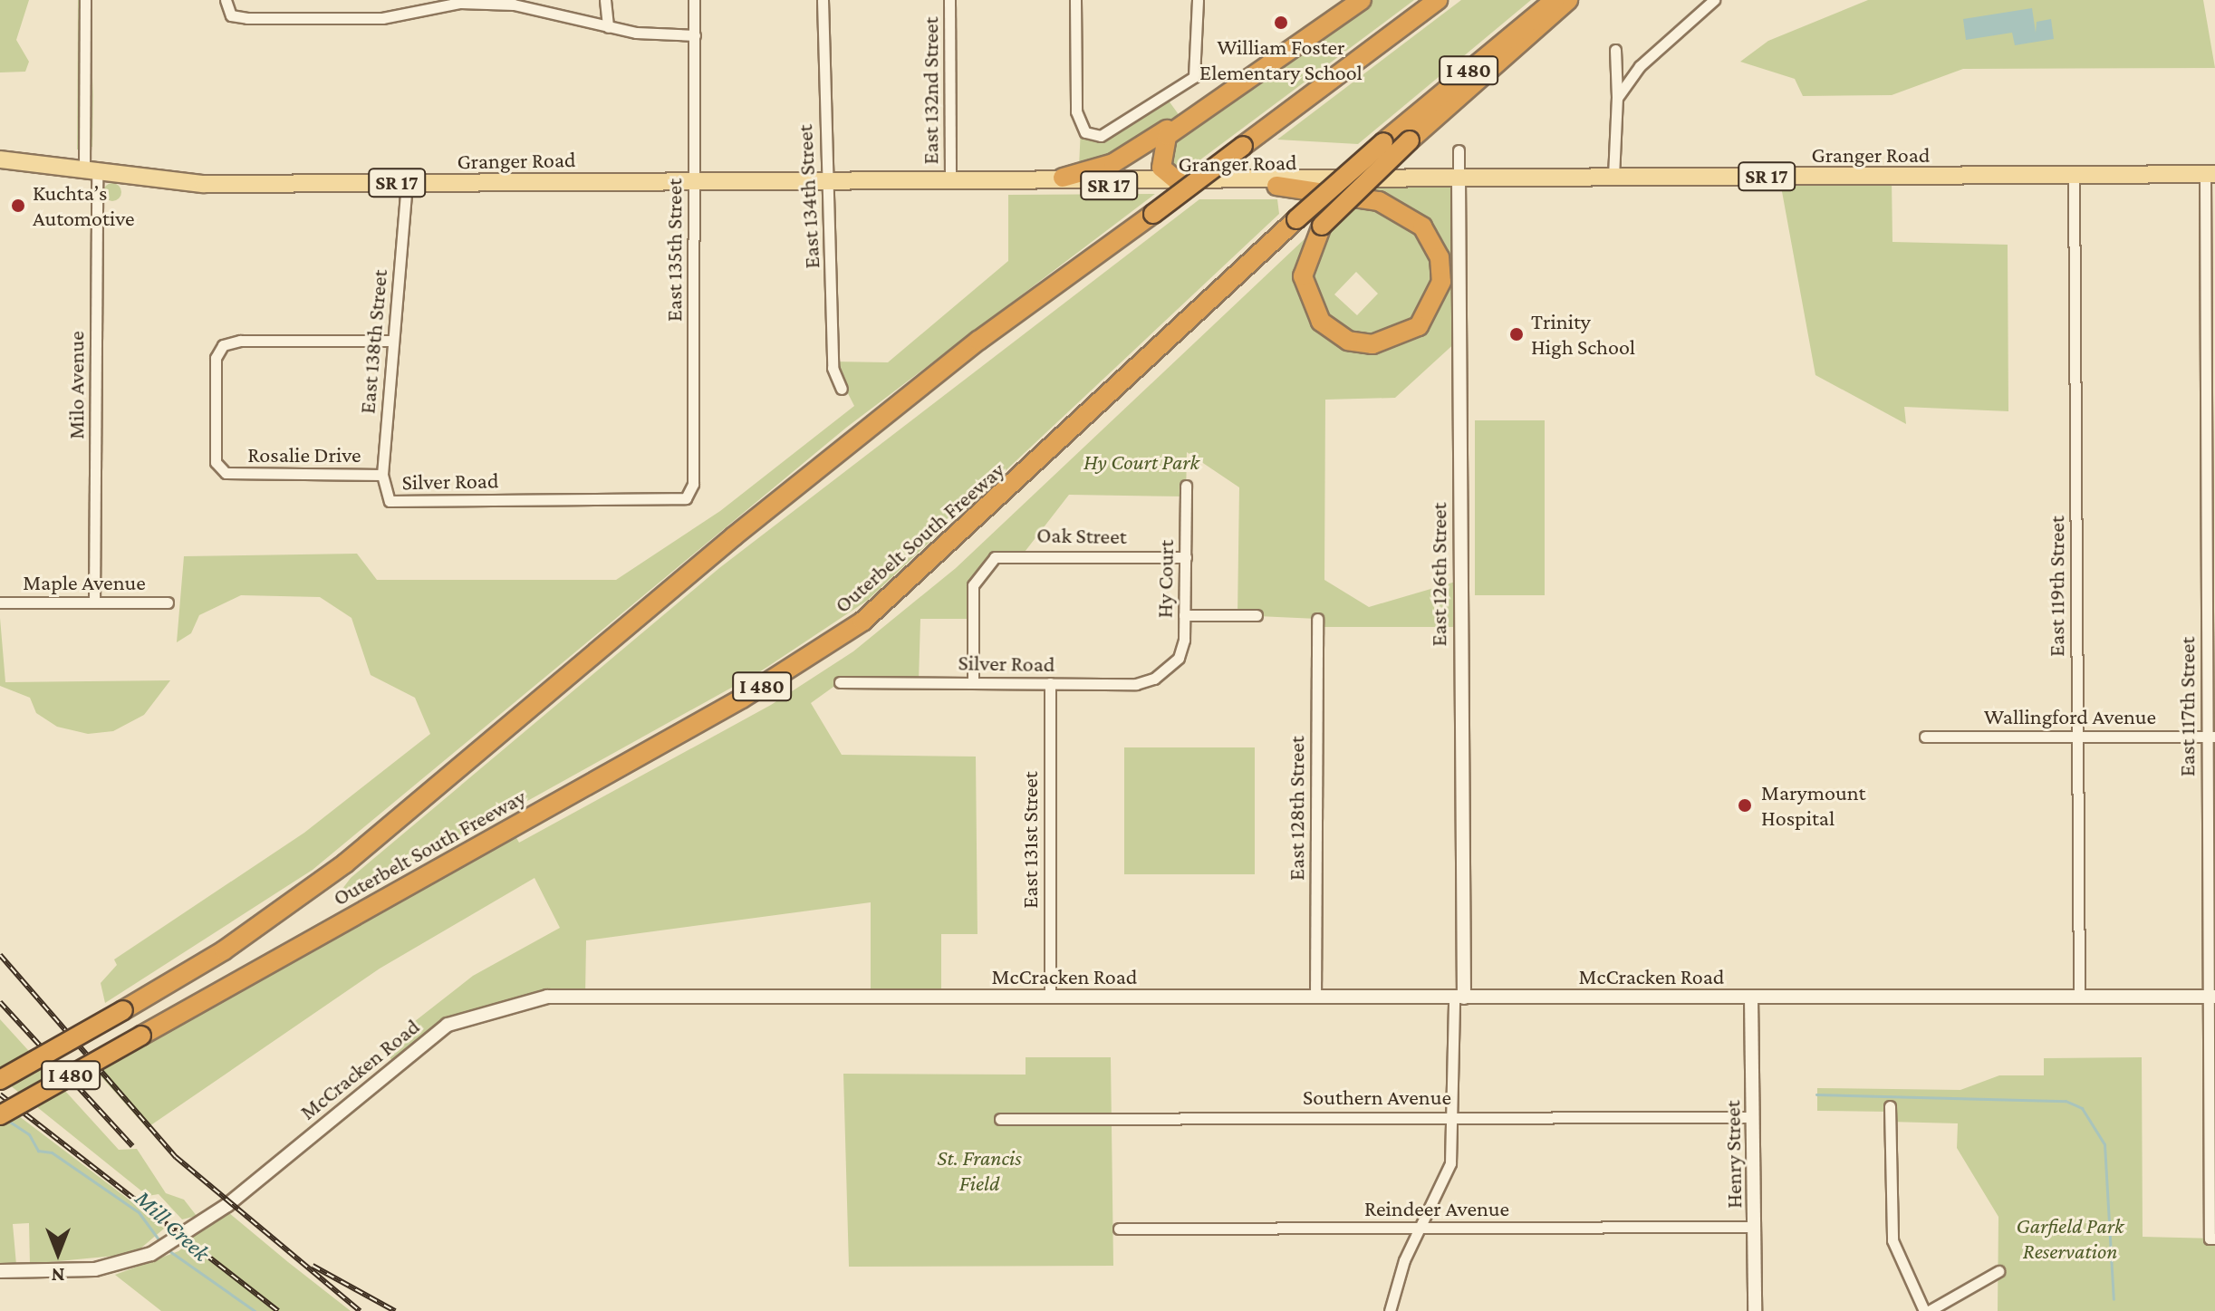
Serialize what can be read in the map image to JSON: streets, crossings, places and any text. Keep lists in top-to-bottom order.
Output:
{
  "streets": {
    "highway": ["I 480", "Outerbelt South Freeway"],
    "main road": ["Granger Road", "SR 17"],
    "street": [
      "East 132nd Street",
      "East 134th Street",
      "East 135th Street",
      "East 138th Street",
      "Milo Avenue",
      "Rosalie Drive",
      "Silver Road",
      "Oak Street",
      "East 126th Street",
      "Hy Court",
      "Maple Avenue",
      "East 119th Street",
      "East 117th Street",
      "Wallingford Avenue",
      "East 128th Street",
      "East 131st Street",
      "McCracken Road",
      "Southern Avenue",
      "Henry Street",
      "Reindeer Avenue"
    ]
  },
  "crossings": [
    ["East 132nd Street", "Granger Road"],
    ["Granger Road", "East 134th Street"],
    ["Granger Road", "East 135th Street"],
    ["Granger Road", "East 138th Street"],
    ["Granger Road", "Milo Avenue"],
    ["Granger Road", "East 126th Street"],
    ["Granger Road", "East 119th Street"],
    ["Granger Road", "East 117th Street"],
    ["East 135th Street", "Silver Road"],
    ["East 138th Street", "Rosalie Drive"],
    ["East 138th Street", "Silver Road"],
    ["Milo Avenue", "Maple Avenue"],
    ["Silver Road", "Oak Street"],
    ["Silver Road", "Hy Court"],
    ["Silver Road", "East 131st Street"],
    ["Oak Street", "Hy Court"],
    ["East 126th Street", "McCracken Road"],
    ["East 119th Street", "Wallingford Avenue"],
    ["East 119th Street", "McCracken Road"],
    ["East 117th Street", "Wallingford Avenue"],
    ["East 117th Street", "McCracken Road"],
    ["East 128th Street", "McCracken Road"],
    ["East 131st Street", "McCracken Road"],
    ["McCracken Road", "Henry Street"],
    ["Southern Avenue", "Henry Street"],
    ["Henry Street", "Reindeer Avenue"]
  ],
  "water": ["Mill Creek"],
  "parks": ["Hy Court Park", "St. Francis Field", "Garfield Park Reservation"],
  "places": [
    "William Foster Elementary School",
    "Kuchta’s Automotive",
    "Trinity High School",
    "Marymount Hospital"
  ],
  "north": "bottom"
}
